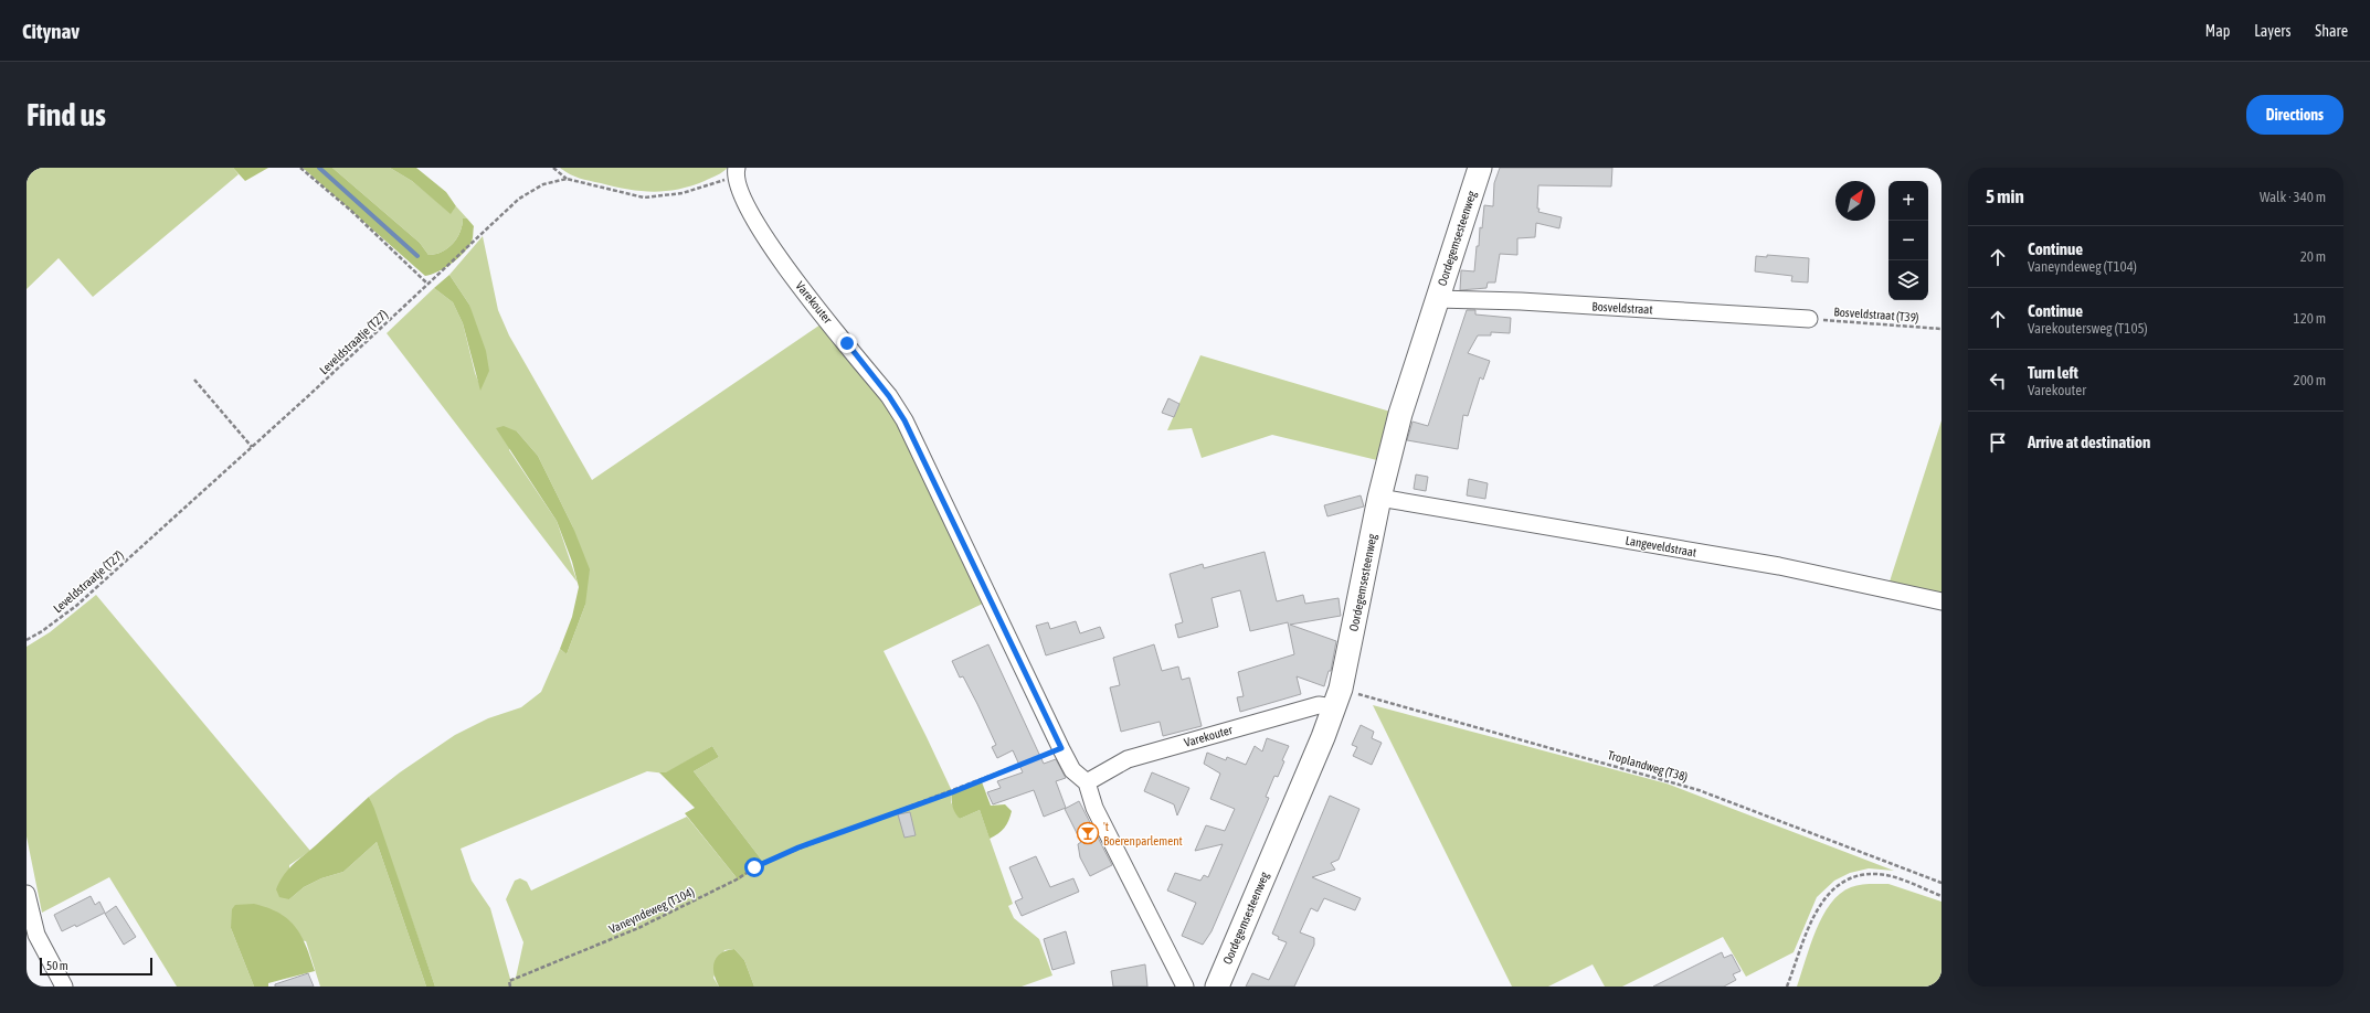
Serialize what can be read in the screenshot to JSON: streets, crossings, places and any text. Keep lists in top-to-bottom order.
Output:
{
  "streets": {
    "street": [
      "Oordegemsesteenweg",
      "Varekouter",
      "Bosveldstraat",
      "Langeveldstraat"
    ],
    "path": [
      "Bosveldstraat (T39)",
      "Leveldstraatje (T27)",
      "Troplandweg (T38)",
      "Vaneyndeweg (T104)"
    ]
  },
  "crossings": [
    ["Oordegemsesteenweg", "Varekouter"],
    ["Oordegemsesteenweg", "Bosveldstraat"],
    ["Oordegemsesteenweg", "Langeveldstraat"],
    ["Oordegemsesteenweg", "Troplandweg (T38)"],
    ["Varekouter", "Leveldstraatje (T27)"],
    ["Varekouter", "Troplandweg (T38)"],
    ["Varekouter", "Vaneyndeweg (T104)"],
    ["Bosveldstraat", "Bosveldstraat (T39)"]
  ],
  "places": {
    "bar": ["'t Boerenparlement"]
  },
  "scale_bar": "50 m",
  "north": "top right",
  "page": {
    "header": "Citynav",
    "nav": ["Map", "Layers", "Share"],
    "buttons": "Directions",
    "title": "Find us",
    "heading": ["5 min", "Walk · 340 m"],
    "map_buttons": ["+", "−"],
    "list": [
      ["Continue", "Vaneyndeweg (T104)", "20 m"],
      ["Continue", "Varekoutersweg (T105)", "120 m"],
      ["Turn left", "Varekouter", "200 m"],
      "Arrive at destination"
    ],
    "scale": "50 m"
  }
}
